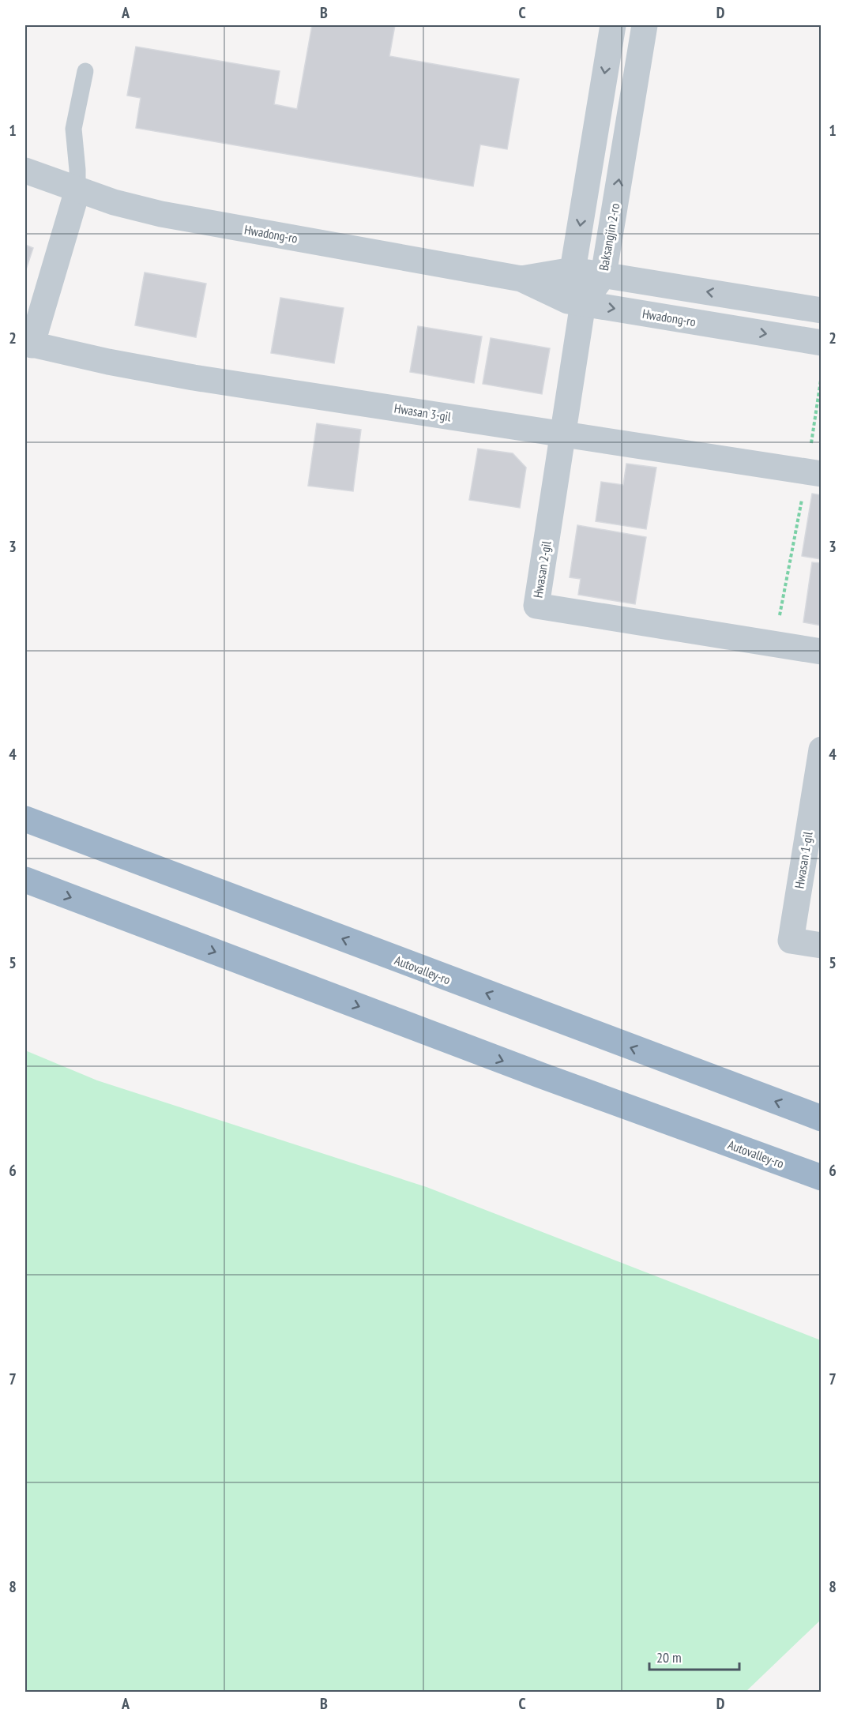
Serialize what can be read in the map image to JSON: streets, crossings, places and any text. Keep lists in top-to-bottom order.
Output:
{
  "streets": {
    "highway": ["Autovalley-ro"],
    "street": [
      "Hwadong-ro",
      "Baksangjin 2-ro",
      "Hwasan 3-gil",
      "Hwasan 2-gil",
      "Hwasan 1-gil"
    ]
  },
  "crossings": [
    ["Hwadong-ro", "Baksangjin 2-ro"],
    ["Hwadong-ro", "Hwasan 2-gil"],
    ["Baksangjin 2-ro", "Hwasan 2-gil"],
    ["Hwasan 3-gil", "Hwasan 2-gil"]
  ],
  "scale_bar": "20 m",
  "grid": {
    "columns": [
      "A",
      "B",
      "C",
      "D"
    ],
    "rows": [
      "1",
      "2",
      "3",
      "4",
      "5",
      "6",
      "7",
      "8"
    ]
  }
}
